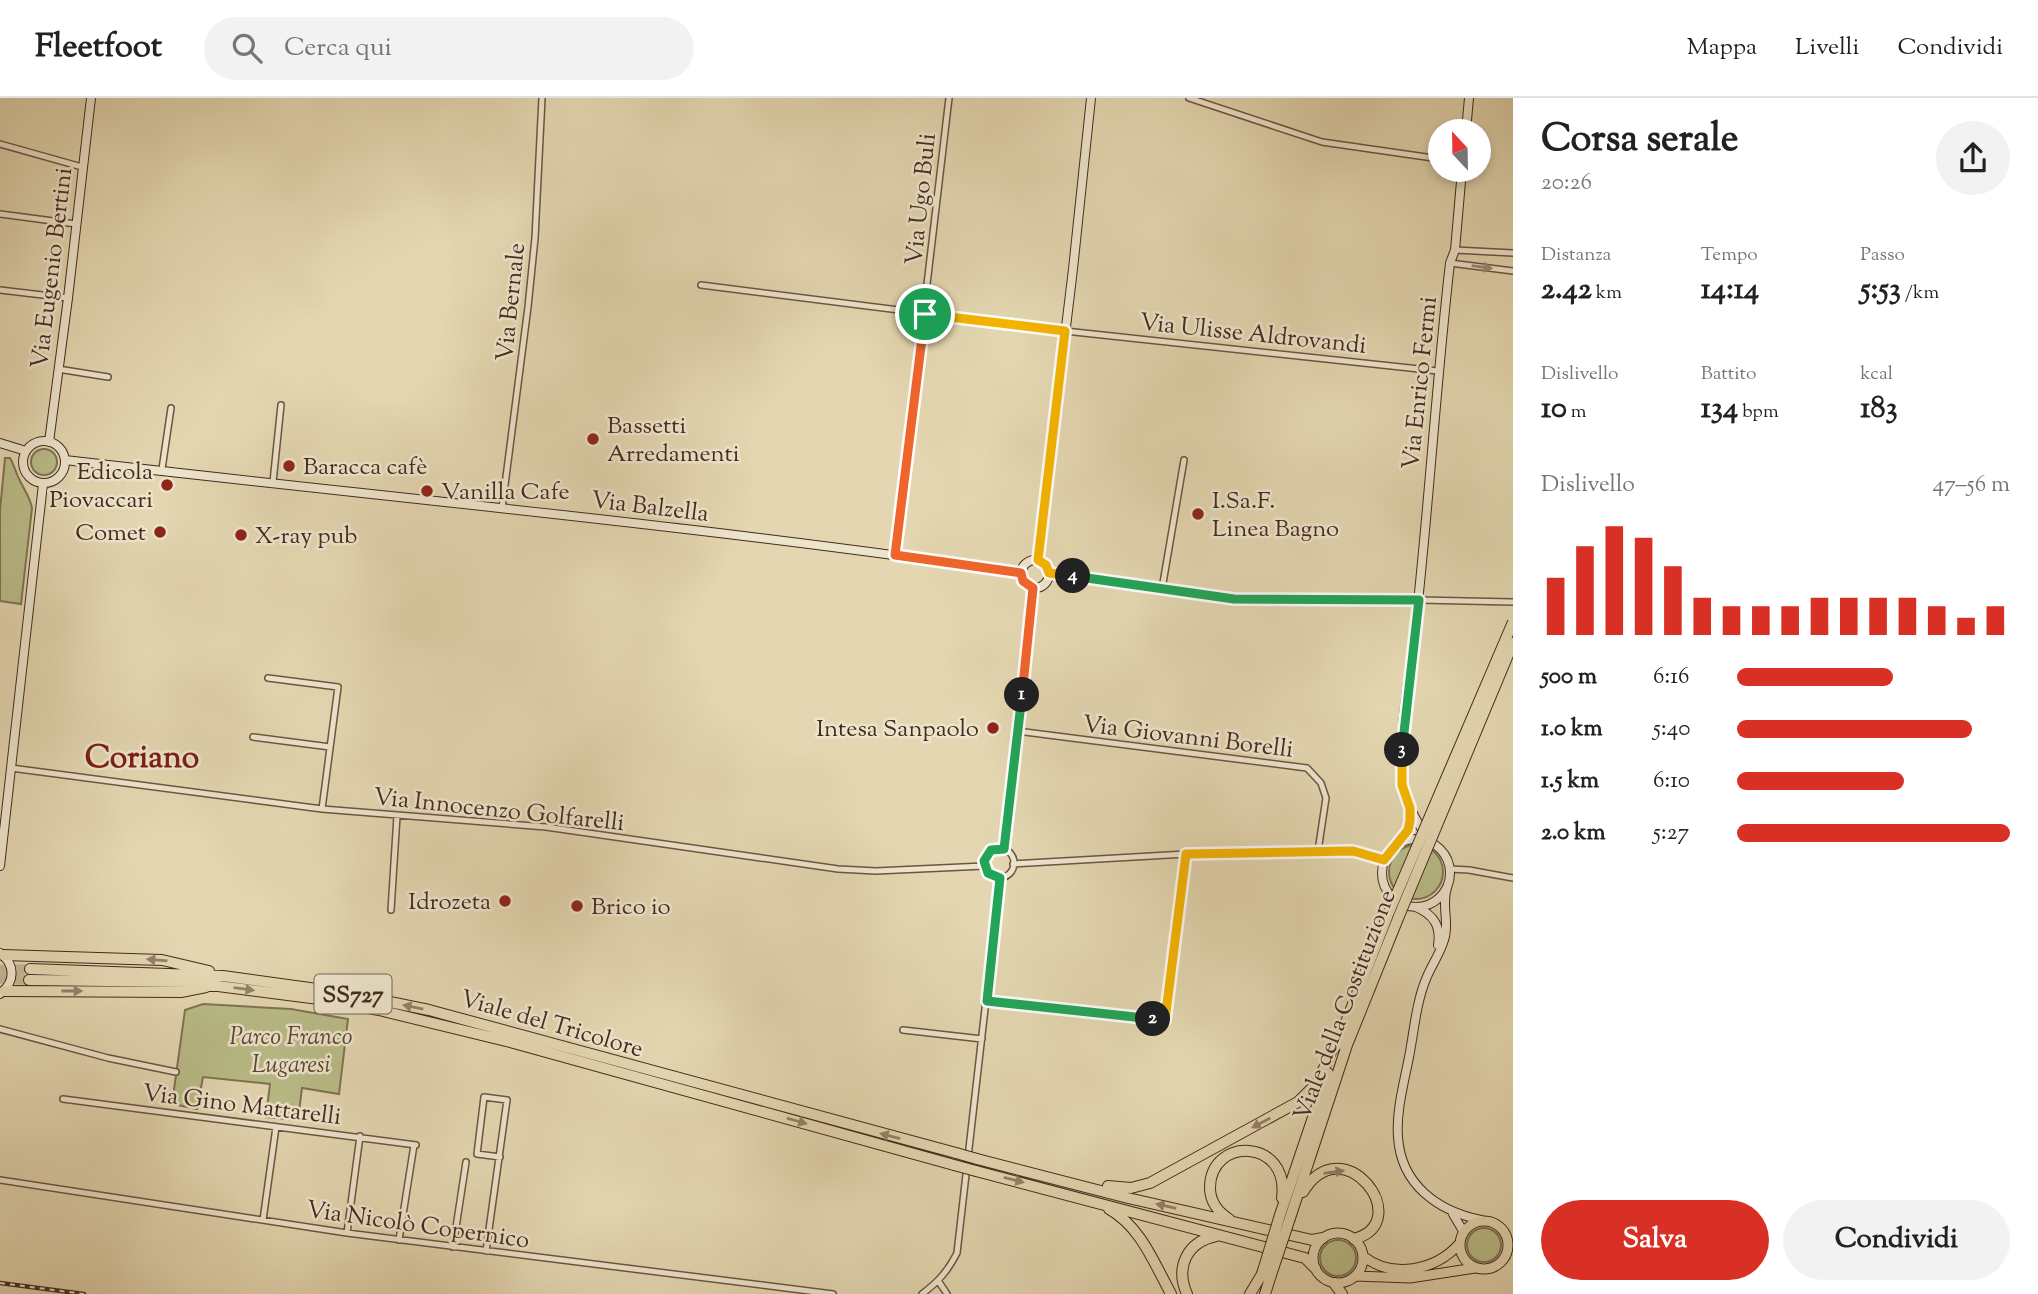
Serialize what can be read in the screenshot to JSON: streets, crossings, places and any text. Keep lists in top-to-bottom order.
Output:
{
  "streets": {
    "highway": ["SS727", "Viale della Costituzione", "Viale del Tricolore"],
    "street": [
      "Via Ugo Buli",
      "Via Eugenio Bertini",
      "Via Bernale",
      "Via Ulisse Aldrovandi",
      "Via Enrico Fermi",
      "Via Balzella",
      "Via Giovanni Borelli",
      "Via Innocenzo Golfarelli",
      "Via Gino Mattarelli",
      "Via Nicolò Copernico"
    ]
  },
  "crossings": [
    ["Via Ugo Buli", "Via Ulisse Aldrovandi"],
    ["Via Ugo Buli", "Via Balzella"],
    ["Via Eugenio Bertini", "Via Balzella"],
    ["Via Bernale", "Via Balzella"],
    ["Via Ulisse Aldrovandi", "Via Enrico Fermi"],
    ["Via Gino Mattarelli", "Via Nicolò Copernico"]
  ],
  "districts": ["Coriano"],
  "parks": ["Parco Franco Lugaresi"],
  "places": [
    "Bassetti Arredamenti",
    "Baracca cafè",
    "Edicola Piovaccari",
    "Vanilla Cafe",
    "I.Sa.F. Linea Bagno",
    "Comet",
    "X-ray pub",
    "Intesa Sanpaolo",
    "Idrozeta",
    "Brico io"
  ],
  "north": "top",
  "page": {
    "header": "Fleetfoot",
    "search": "Cerca qui",
    "nav": ["Mappa", "Livelli", "Condividi"],
    "heading": ["Corsa serale", "20:26"],
    "stats": [
      ["Distanza", "2.42 km"],
      ["Tempo", "14:14"],
      ["Passo", "5:53 /km"],
      ["Dislivello", "10 m"],
      ["Battito", "134 bpm"],
      ["kcal", "183"]
    ],
    "chart": ["Dislivello", "47–56 m"],
    "pins": [
      "4",
      "1",
      "3",
      "2"
    ],
    "list": [
      {
        "name": "500 m",
        "note": "6:16"
      },
      {
        "name": "1.0 km",
        "note": "5:40"
      },
      {
        "name": "1.5 km",
        "note": "6:10"
      },
      {
        "name": "2.0 km",
        "note": "5:27"
      }
    ],
    "buttons": ["Salva", "Condividi"]
  }
}
